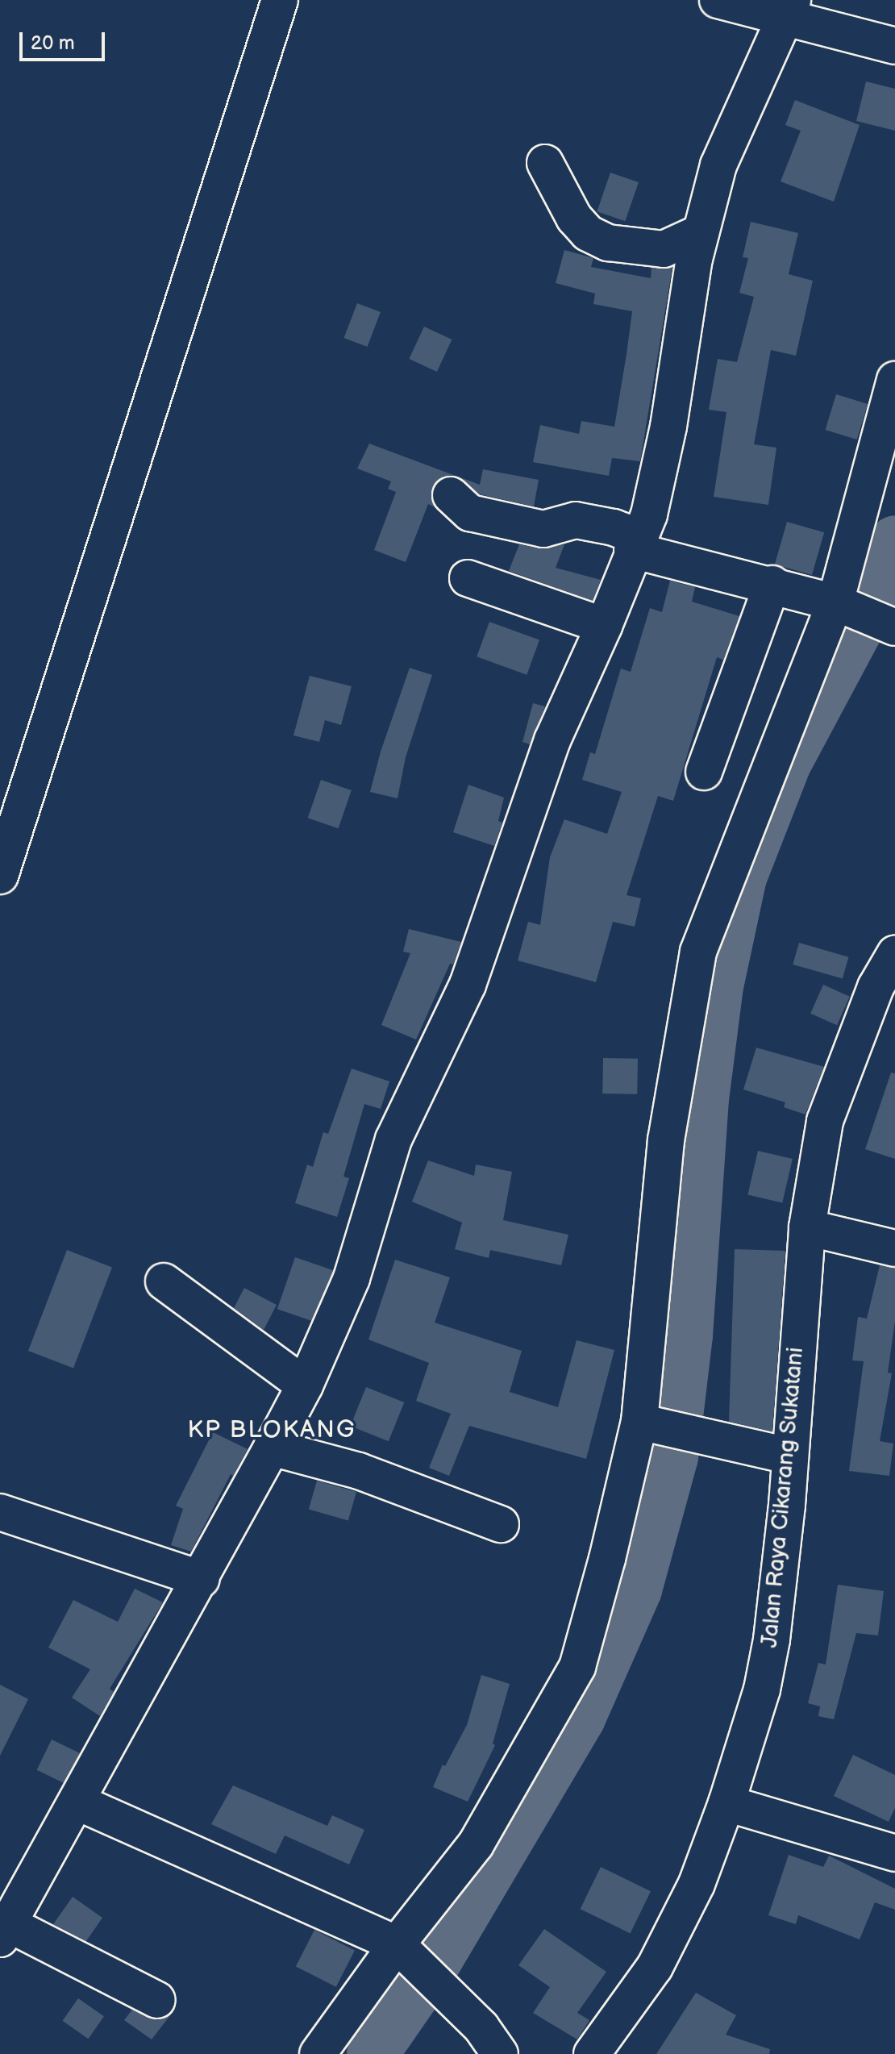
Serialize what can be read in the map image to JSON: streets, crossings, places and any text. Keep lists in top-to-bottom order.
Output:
{
  "streets": {
    "street": ["Jalan Raya Cikarang Sukatani"]
  },
  "districts": ["KP BLOKANG"],
  "scale_bar": "20 m"
}
